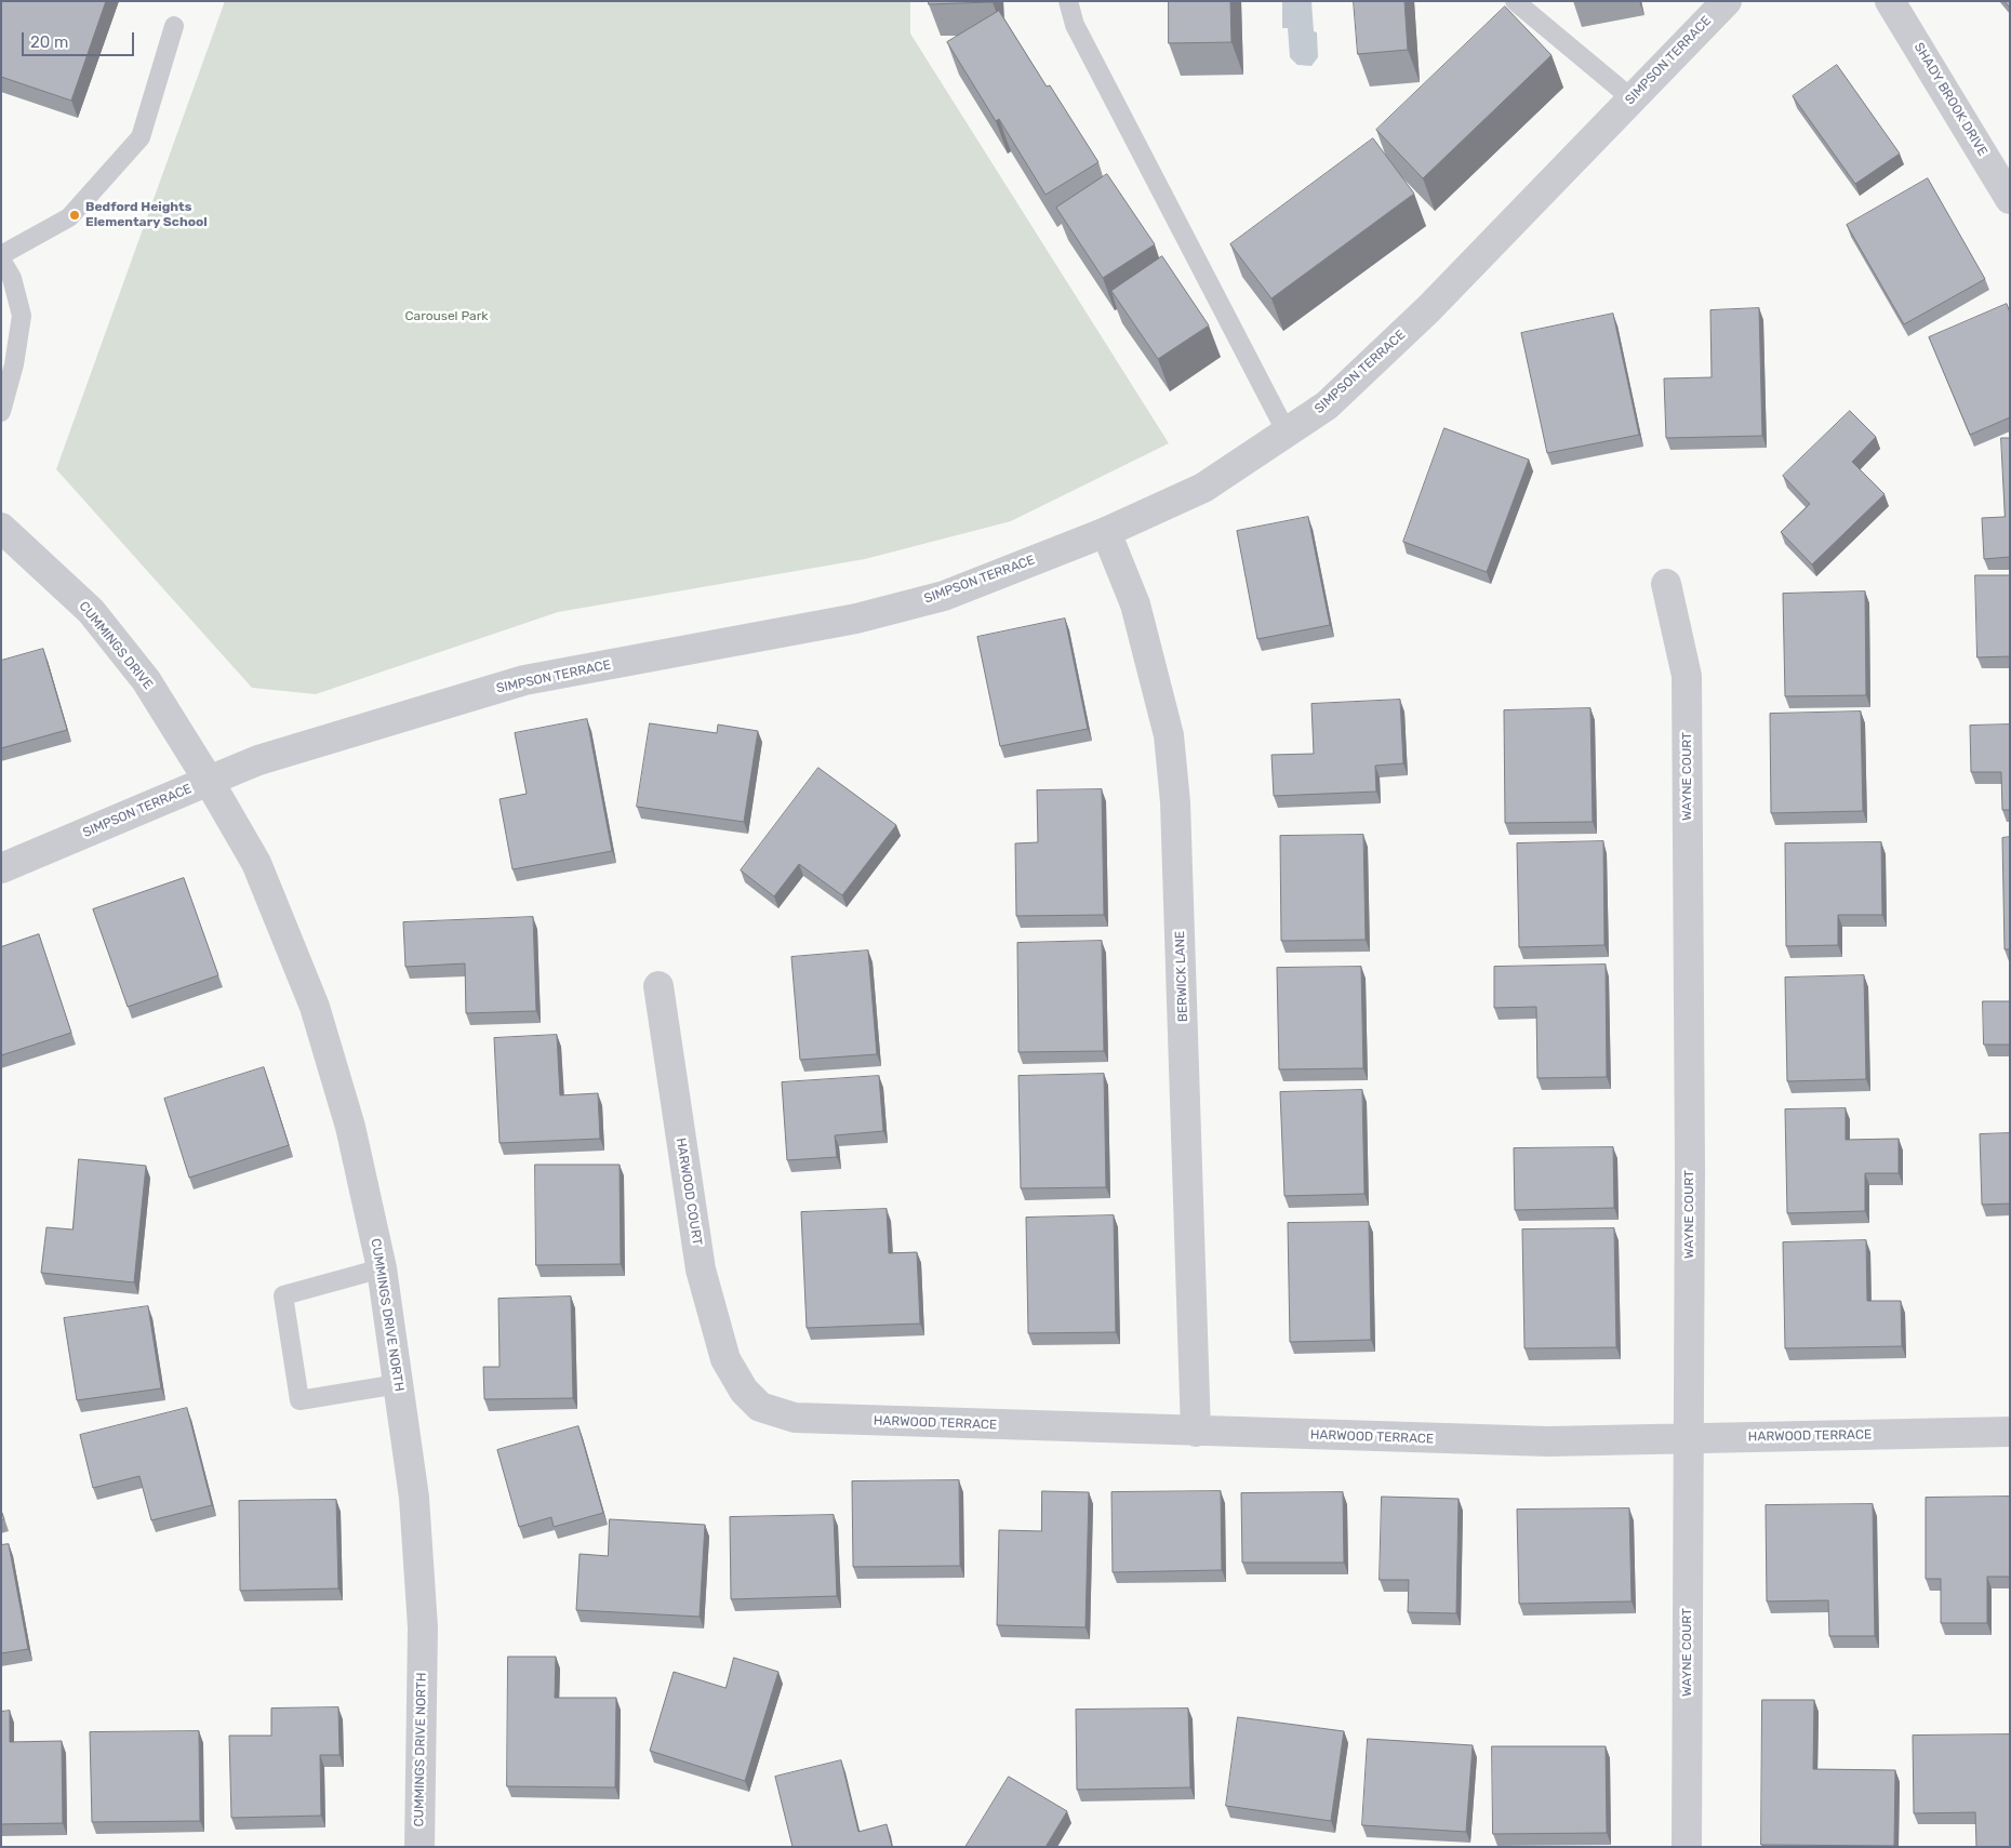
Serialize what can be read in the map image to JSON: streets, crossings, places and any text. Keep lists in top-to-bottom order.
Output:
{
  "streets": {
    "street": [
      "SIMPSON TERRACE",
      "SHADY BROOK DRIVE",
      "CUMMINGS DRIVE",
      "WAYNE COURT",
      "BERWICK LANE",
      "HARWOOD COURT",
      "CUMMINGS DRIVE NORTH",
      "HARWOOD TERRACE"
    ]
  },
  "crossings": [
    ["SIMPSON TERRACE", "CUMMINGS DRIVE"],
    ["SIMPSON TERRACE", "BERWICK LANE"],
    ["SIMPSON TERRACE", "CUMMINGS DRIVE NORTH"],
    ["CUMMINGS DRIVE", "CUMMINGS DRIVE NORTH"],
    ["WAYNE COURT", "HARWOOD TERRACE"],
    ["BERWICK LANE", "HARWOOD TERRACE"],
    ["HARWOOD COURT", "HARWOOD TERRACE"]
  ],
  "parks": ["Carousel Park"],
  "places": ["Bedford Heights Elementary School"],
  "scale_bar": "20 m"
}
